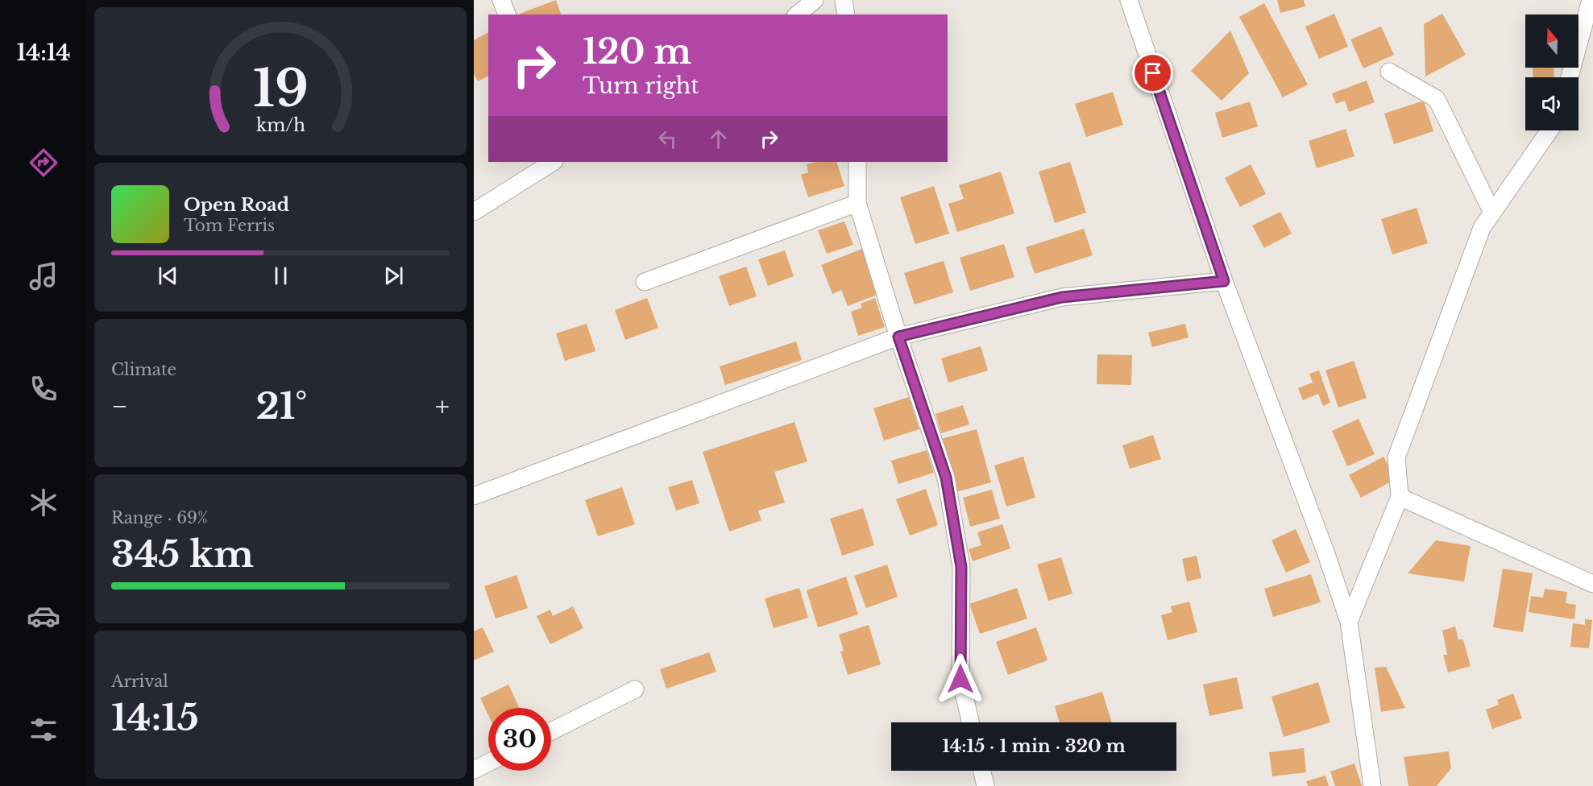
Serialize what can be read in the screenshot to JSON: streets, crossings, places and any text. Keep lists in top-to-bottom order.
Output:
{
  "north": "top",
  "page": {
    "tabs": "14:14",
    "turn": ["120 m", "Turn right"],
    "song": ["Open Road", "Tom Ferris"],
    "tile": [
      "Climate",
      ["Range · 69%", "345 km"],
      ["Arrival", "14:15"]
    ],
    "heat": ["−", "21°", "+"],
    "limit": "30",
    "trip": "14:15 · 1 min · 320 m",
    "gauge": ["19", "km/h"]
  }
}
